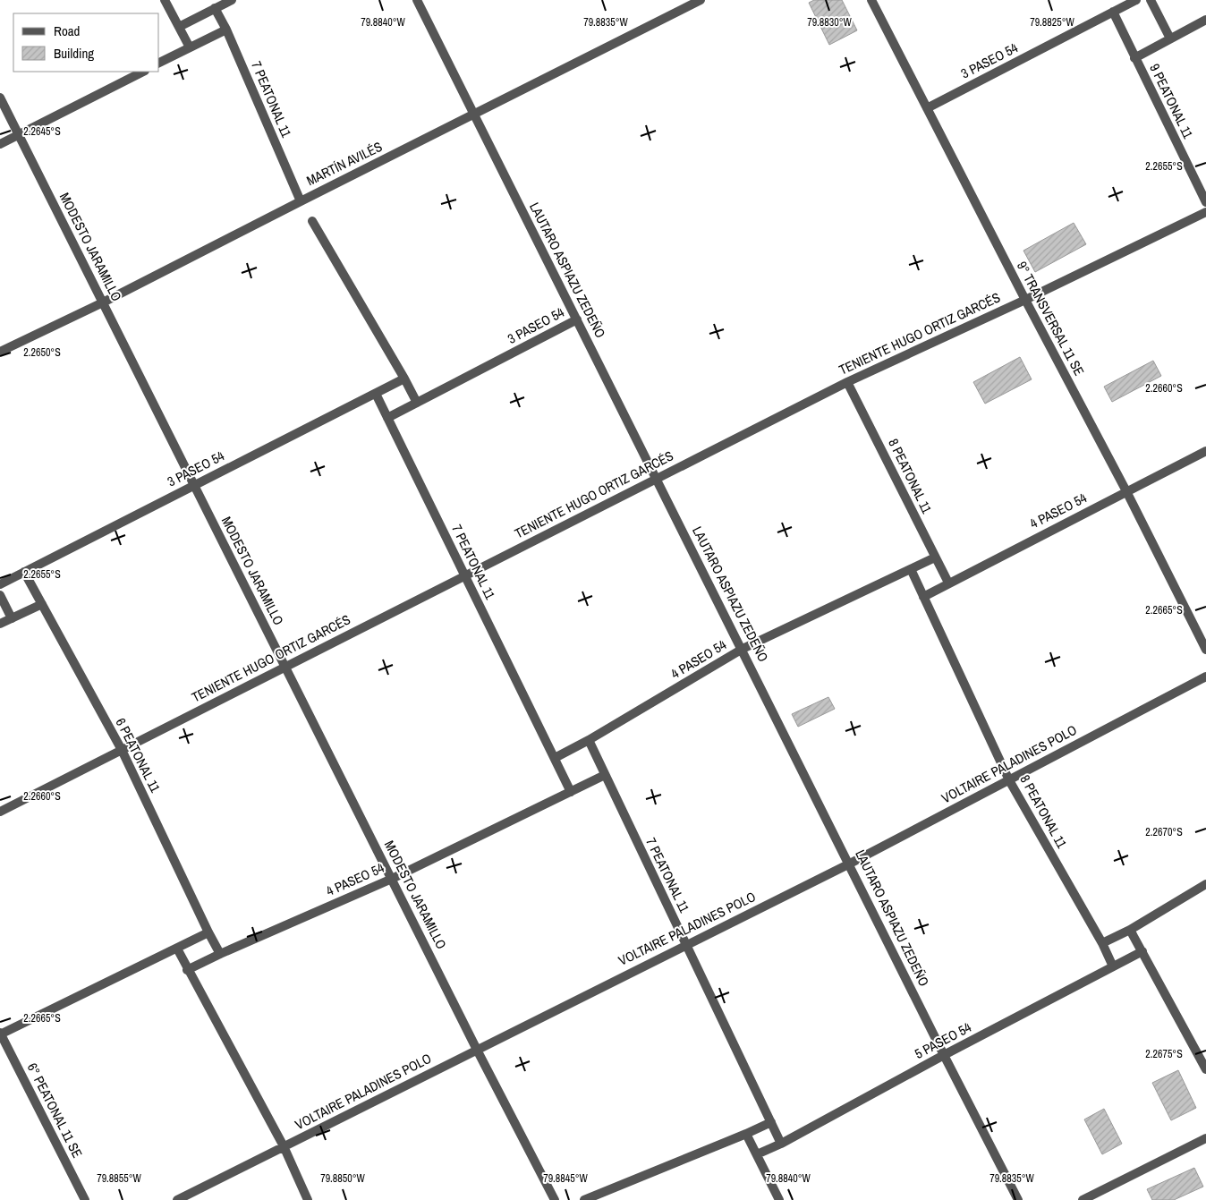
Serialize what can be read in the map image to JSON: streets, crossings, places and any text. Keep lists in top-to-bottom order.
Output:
{
  "streets": {
    "street": [
      "3 PASEO 54",
      "7 PEATONAL 11",
      "9 PEATONAL 11",
      "MARTÍN AVILÉS",
      "MODESTO JARAMILLO",
      "LAUTARO ASPIAZU ZEDEÑO",
      "9° TRANSVERSAL 11 SE",
      "TENIENTE HUGO ORTIZ GARCÉS",
      "8 PEATONAL 11",
      "4 PASEO 54",
      "6 PEATONAL 11",
      "VOLTAIRE PALADINES POLO",
      "5 PASEO 54",
      "6° PEATONAL 11 SE"
    ]
  },
  "crossings": [
    ["3 PASEO 54", "7 PEATONAL 11"],
    ["3 PASEO 54", "9 PEATONAL 11"],
    ["3 PASEO 54", "MODESTO JARAMILLO"],
    ["3 PASEO 54", "LAUTARO ASPIAZU ZEDEÑO"],
    ["3 PASEO 54", "9° TRANSVERSAL 11 SE"],
    ["3 PASEO 54", "6 PEATONAL 11"],
    ["7 PEATONAL 11", "MARTÍN AVILÉS"],
    ["7 PEATONAL 11", "TENIENTE HUGO ORTIZ GARCÉS"],
    ["7 PEATONAL 11", "4 PASEO 54"],
    ["7 PEATONAL 11", "VOLTAIRE PALADINES POLO"],
    ["7 PEATONAL 11", "5 PASEO 54"],
    ["MARTÍN AVILÉS", "MODESTO JARAMILLO"],
    ["MARTÍN AVILÉS", "LAUTARO ASPIAZU ZEDEÑO"],
    ["MODESTO JARAMILLO", "TENIENTE HUGO ORTIZ GARCÉS"],
    ["MODESTO JARAMILLO", "4 PASEO 54"],
    ["MODESTO JARAMILLO", "VOLTAIRE PALADINES POLO"],
    ["LAUTARO ASPIAZU ZEDEÑO", "TENIENTE HUGO ORTIZ GARCÉS"],
    ["LAUTARO ASPIAZU ZEDEÑO", "4 PASEO 54"],
    ["LAUTARO ASPIAZU ZEDEÑO", "VOLTAIRE PALADINES POLO"],
    ["LAUTARO ASPIAZU ZEDEÑO", "5 PASEO 54"],
    ["9° TRANSVERSAL 11 SE", "TENIENTE HUGO ORTIZ GARCÉS"],
    ["9° TRANSVERSAL 11 SE", "4 PASEO 54"],
    ["TENIENTE HUGO ORTIZ GARCÉS", "8 PEATONAL 11"],
    ["TENIENTE HUGO ORTIZ GARCÉS", "6 PEATONAL 11"],
    ["8 PEATONAL 11", "4 PASEO 54"],
    ["8 PEATONAL 11", "VOLTAIRE PALADINES POLO"],
    ["8 PEATONAL 11", "5 PASEO 54"],
    ["4 PASEO 54", "6 PEATONAL 11"]
  ],
  "legend": ["Road", "Building"],
  "coordinates": [
    "79.8830°W",
    "79.8840°W",
    "79.8835°W",
    "79.8825°W",
    "2.2645°S",
    "2.2655°S",
    "2.2650°S",
    "2.2660°S",
    "2.2665°S",
    "2.2670°S",
    "2.2675°S",
    "79.8855°W",
    "79.8850°W",
    "79.8845°W"
  ]
}
